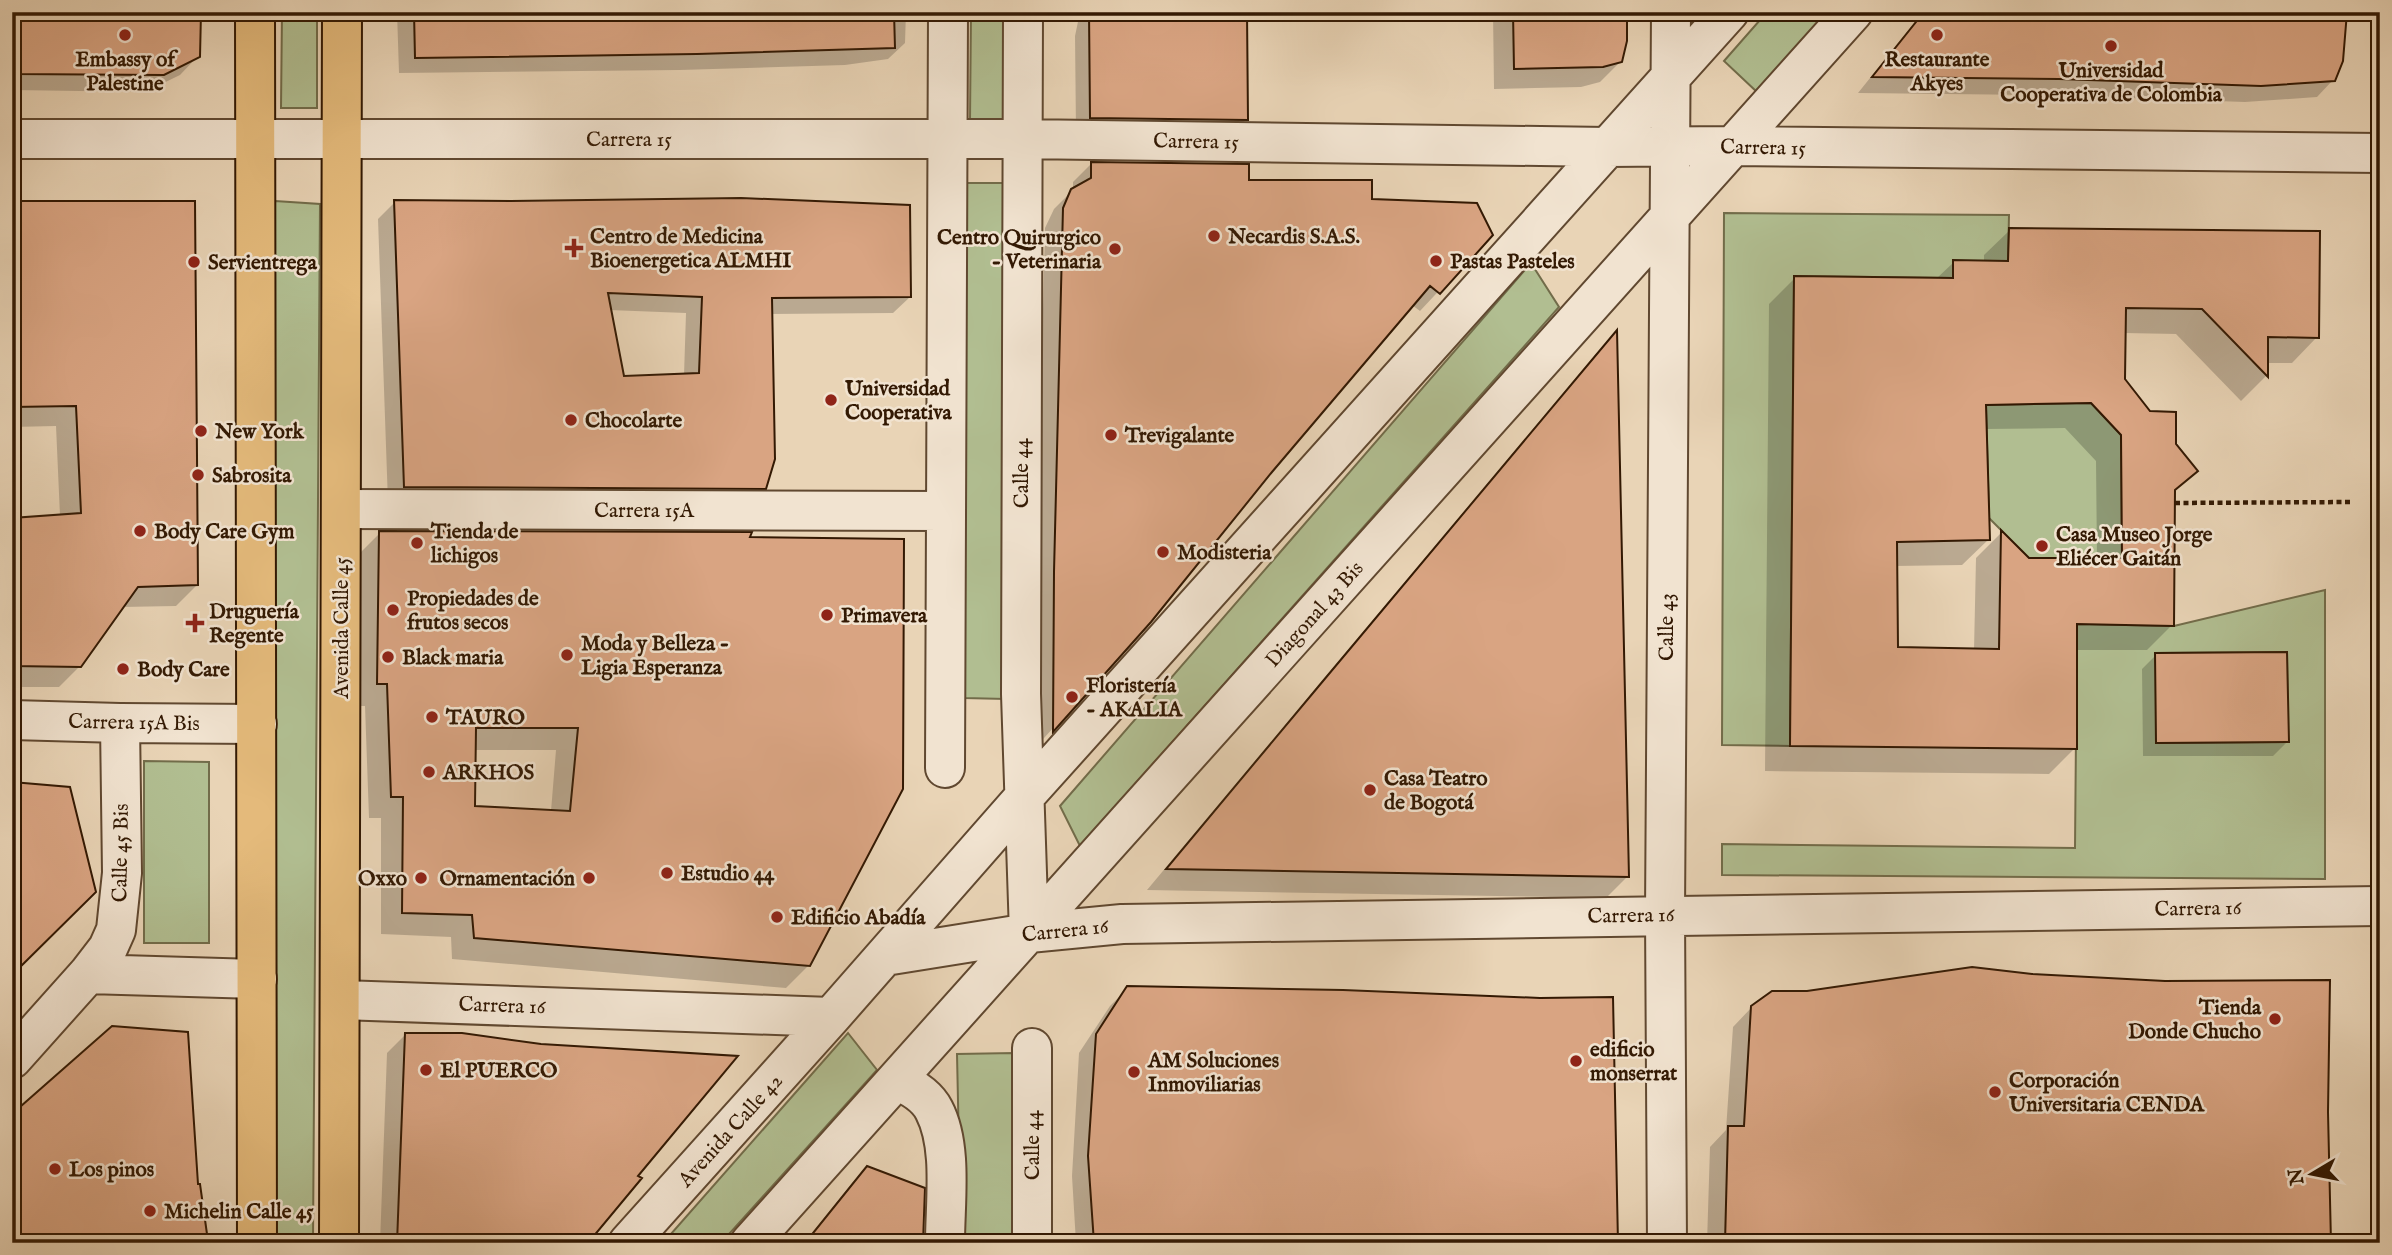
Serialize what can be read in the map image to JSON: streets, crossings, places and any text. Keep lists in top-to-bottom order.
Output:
{
  "streets": {
    "main road": ["Avenida Calle 45"],
    "street": [
      "Carrera 15",
      "Calle 44",
      "Carrera 15A",
      "Diagonal 43 Bis",
      "Calle 43",
      "Carrera 15A Bis",
      "Calle 45 Bis",
      "Carrera 16",
      "Avenida Calle 42"
    ]
  },
  "crossings": [
    ["Carrera 15", "Calle 44"],
    ["Carrera 15", "Diagonal 43 Bis"],
    ["Carrera 15", "Calle 43"],
    ["Carrera 15", "Avenida Calle 45"],
    ["Calle 44", "Diagonal 43 Bis"],
    ["Calle 44", "Carrera 16"],
    ["Carrera 15A", "Avenida Calle 45"],
    ["Diagonal 43 Bis", "Calle 43"],
    ["Diagonal 43 Bis", "Carrera 16"],
    ["Calle 43", "Carrera 16"],
    ["Avenida Calle 45", "Carrera 16"],
    ["Carrera 15A Bis", "Calle 45 Bis"],
    ["Carrera 16", "Avenida Calle 42"]
  ],
  "places": {
    "other": [
      "Embassy of Palestine",
      "Restaurante Akyes",
      "Universidad Cooperativa de Colombia",
      "Necardis S.A.S.",
      "Centro Quirurgico - Veterinaria",
      "Pastas Pasteles",
      "Servientrega",
      "Universidad Cooperativa",
      "Chocolarte",
      "New York",
      "Trevigalante",
      "Sabrosita",
      "Body Care Gym",
      "Tienda de lichigos",
      "Casa Museo Jorge Eliécer Gaitán",
      "Modisteria",
      "Propiedades de frutos secos",
      "Primavera",
      "Moda y Belleza - Ligia Esperanza",
      "Black maria",
      "Body Care",
      "Floristería - AKALIA",
      "TAURO",
      "ARKHOS",
      "Casa Teatro de Bogotá",
      "Estudio 44",
      "Oxxo",
      "Ornamentación",
      "Edificio Abadía",
      "Tienda Donde Chucho",
      "edificio monserrat",
      "El PUERCO",
      "AM Soluciones Inmoviliarias",
      "Corporación Universitaria CENDA",
      "Los pinos",
      "Michelin Calle 45"
    ],
    "health": ["Centro de Medicina Bioenergetica ALMHI", "Druguería Regente"]
  },
  "north": "left"
}
